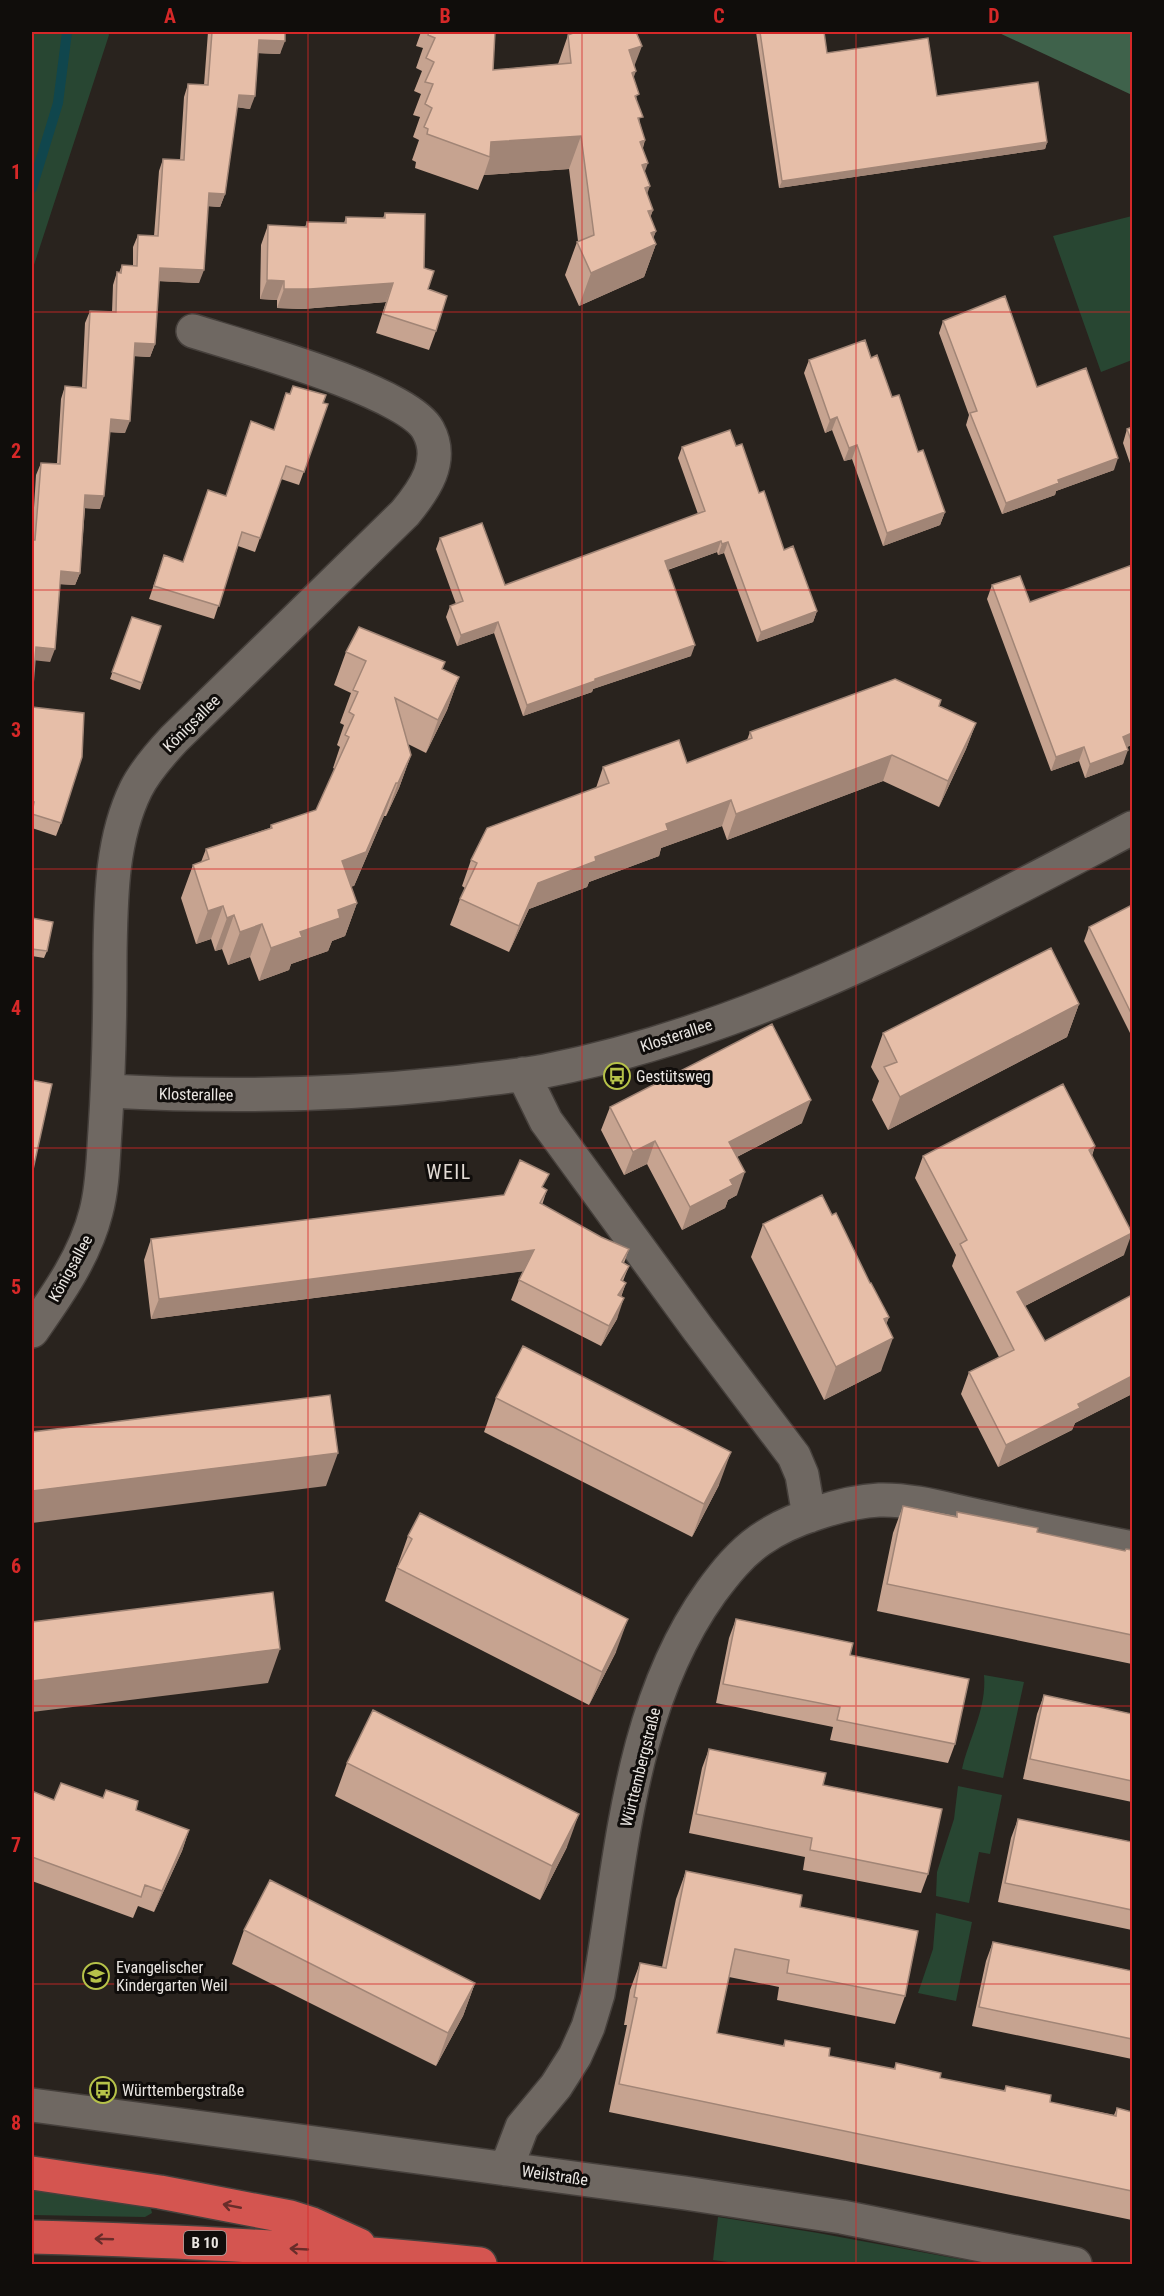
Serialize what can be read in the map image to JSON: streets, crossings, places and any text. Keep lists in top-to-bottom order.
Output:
{
  "streets": {
    "highway": ["B 10"],
    "street": [
      "Königsallee",
      "Klosterallee",
      "Württembergstraße",
      "Weilstraße"
    ]
  },
  "crossings": [
    ["Königsallee", "Klosterallee"],
    ["Württembergstraße", "Weilstraße"]
  ],
  "districts": ["WEIL"],
  "places": {
    "bus stop": ["Gestütsweg", "Württembergstraße"],
    "school or university": ["Evangelischer Kindergarten Weil"]
  },
  "grid": {
    "columns": [
      "A",
      "B",
      "C",
      "D"
    ],
    "rows": [
      "1",
      "2",
      "3",
      "4",
      "5",
      "6",
      "7",
      "8"
    ]
  }
}
